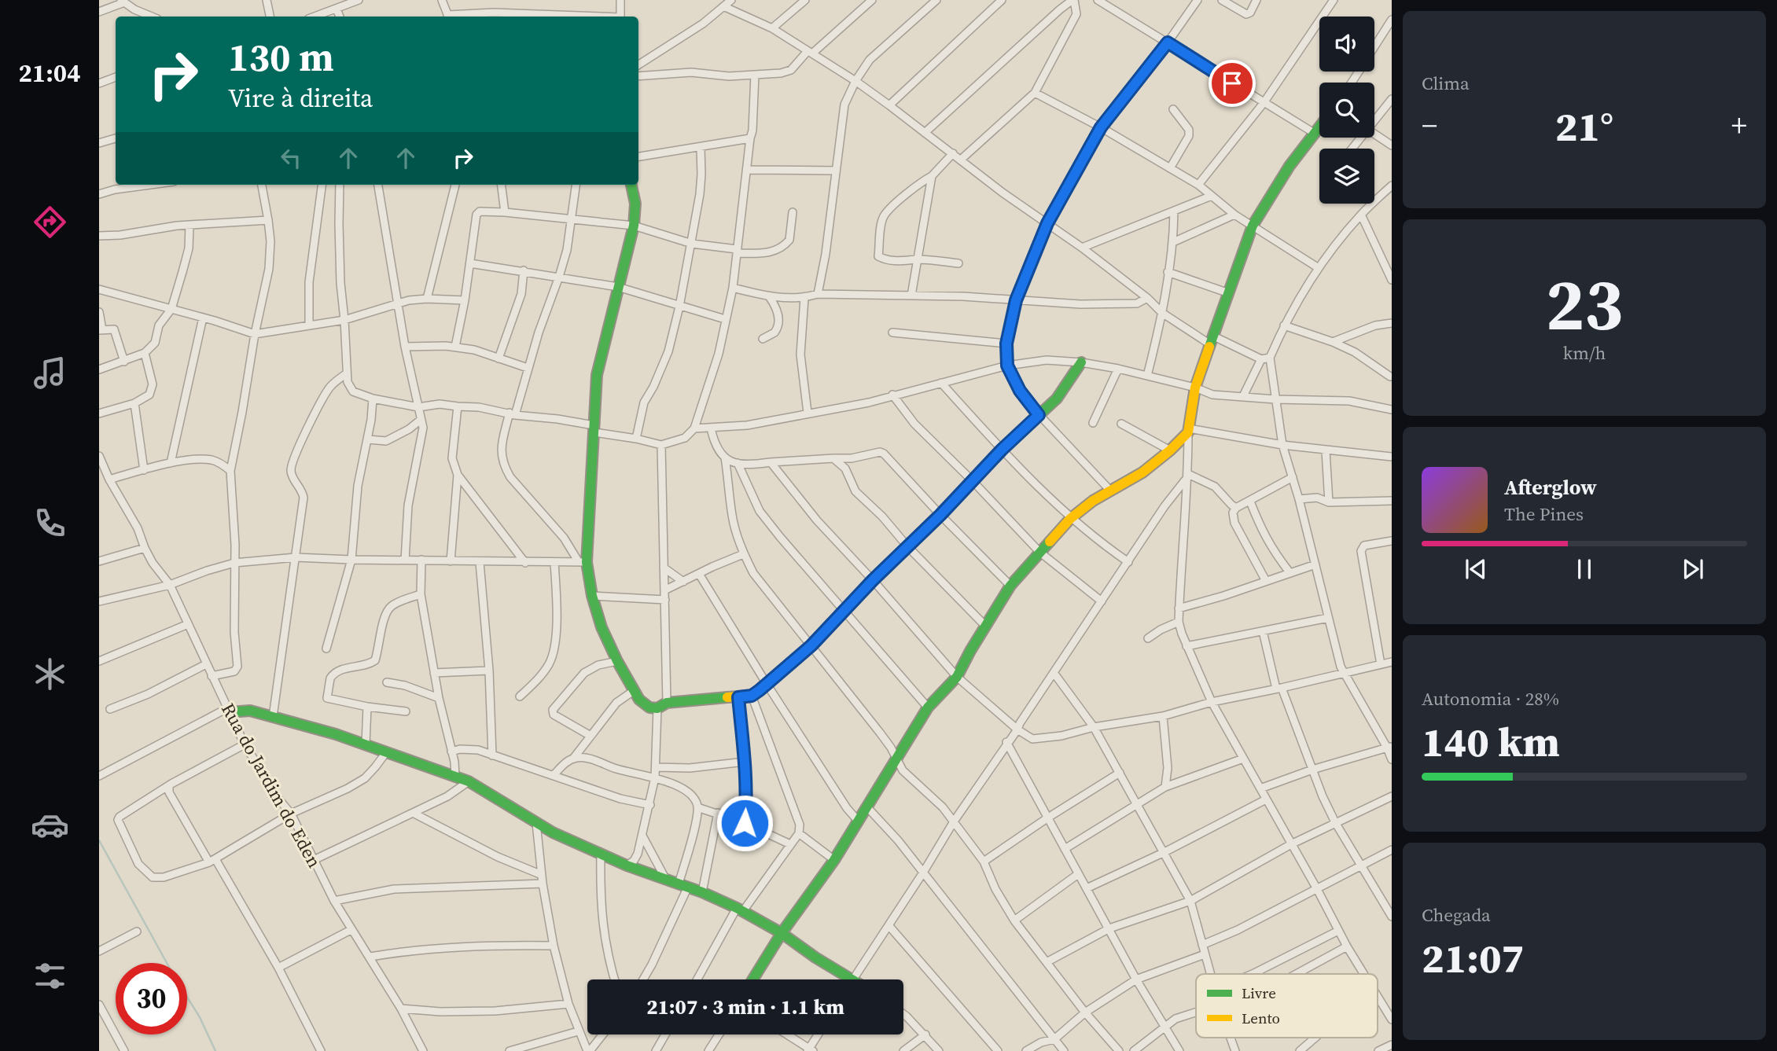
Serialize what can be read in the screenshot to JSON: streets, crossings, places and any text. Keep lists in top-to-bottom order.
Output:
{
  "streets": {
    "street": ["Rua do Jardim do Eden"]
  },
  "legend": ["Livre", "Lento"],
  "page": {
    "tabs": "21:04",
    "tile": [
      "Clima",
      ["23", "km/h"],
      ["Autonomia · 28%", "140 km"],
      ["Chegada", "21:07"]
    ],
    "turn": ["130 m", "Vire à direita"],
    "heat": ["−", "21°", "+"],
    "song": ["Afterglow", "The Pines"],
    "limit": "30",
    "trip": "21:07 · 3 min · 1.1 km"
  }
}
